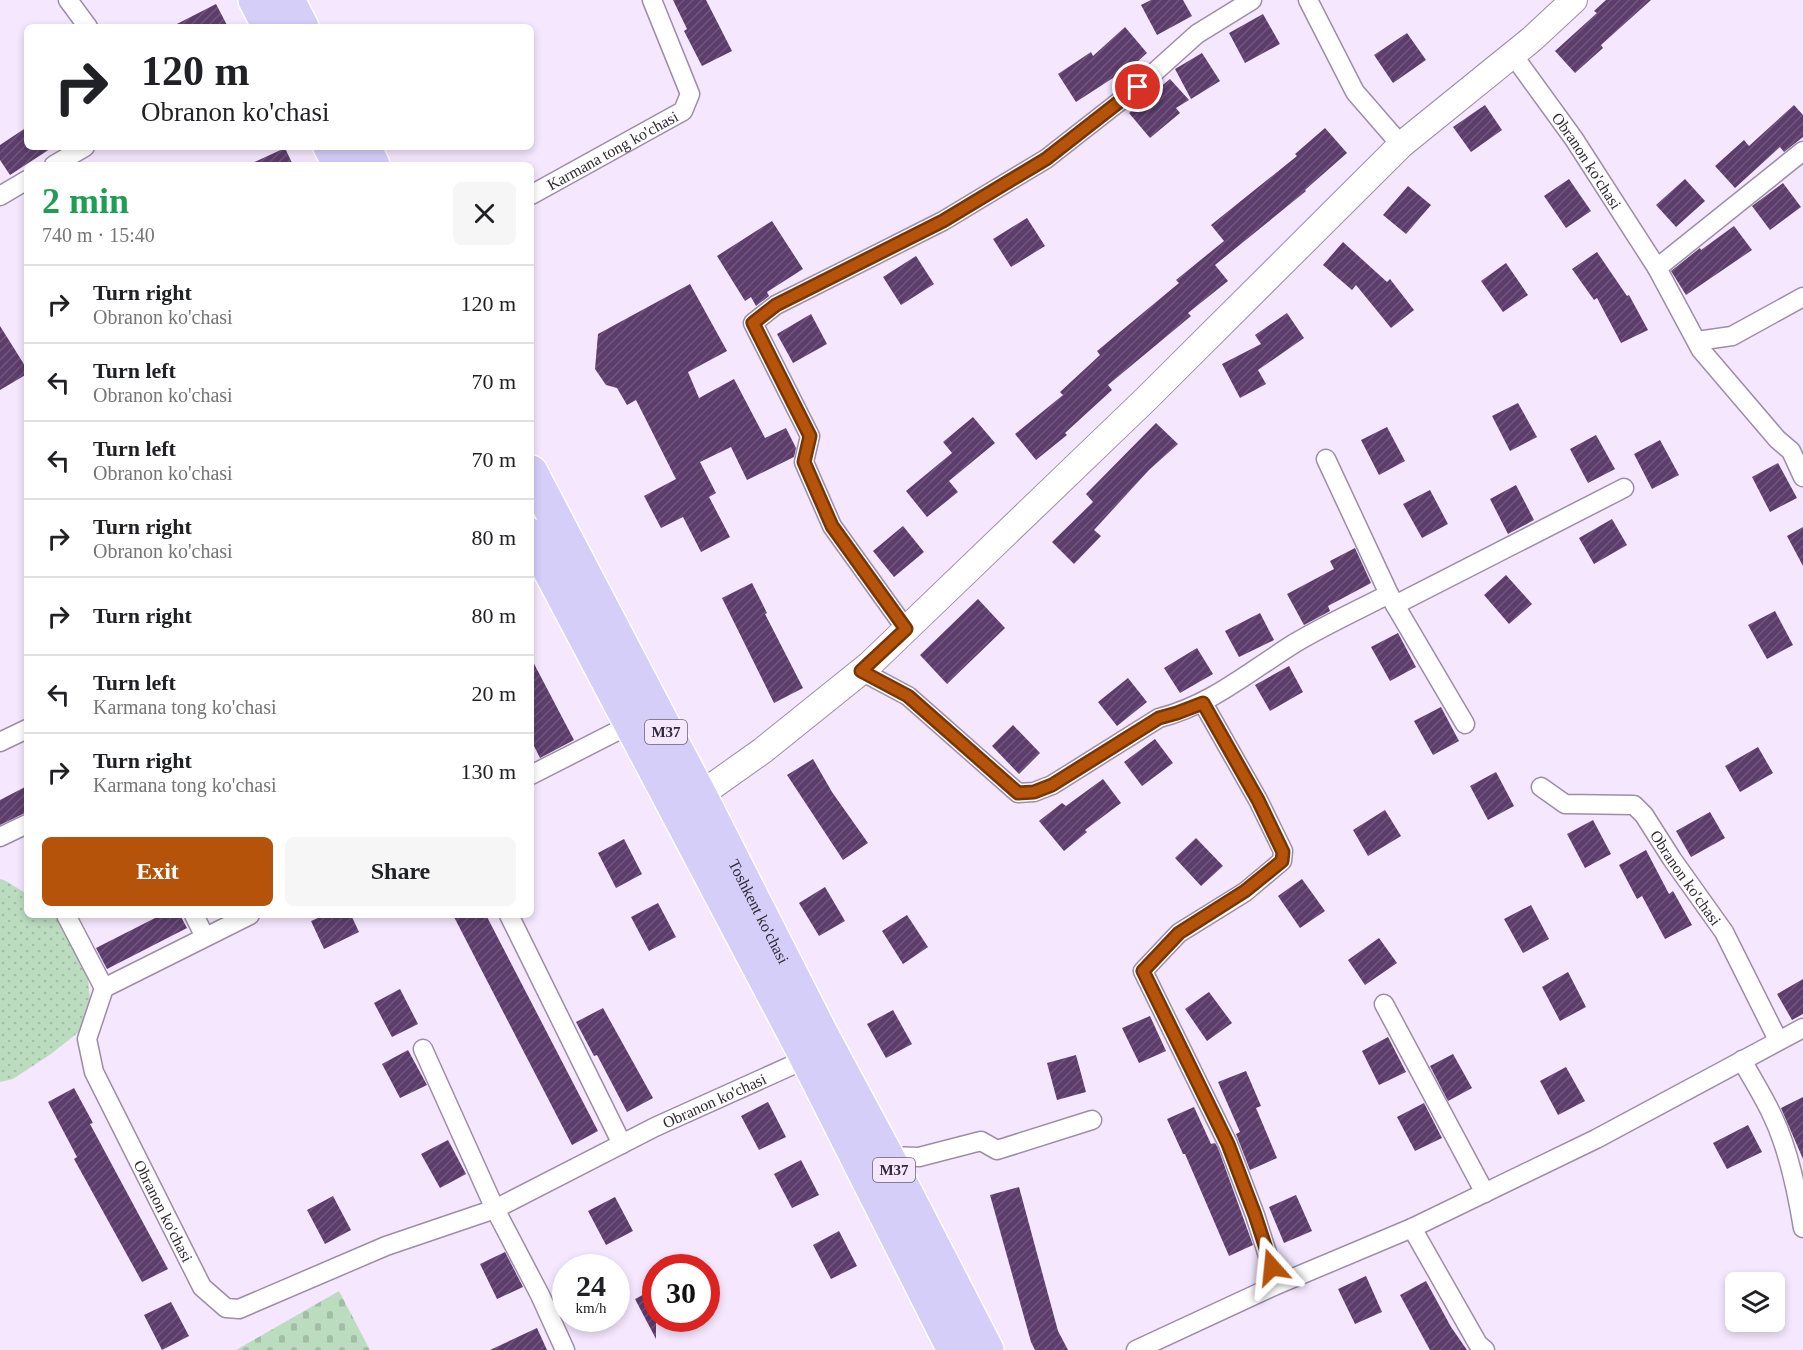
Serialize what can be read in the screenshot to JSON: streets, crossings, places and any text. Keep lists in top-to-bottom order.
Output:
{
  "streets": {
    "highway": ["M37", "Toshkent ko'chasi"],
    "street": ["Karmana tong ko'chasi", "Obranon ko'chasi"]
  },
  "crossings": [
    ["Obranon ko'chasi", "Toshkent ko'chasi"]
  ],
  "page": {
    "turn": ["120 m", "Obranon ko'chasi"],
    "heading": ["2 min", "740 m · 15:40"],
    "list": [
      {
        "name": "Turn right",
        "note": "Obranon ko'chasi",
        "value": "120 m"
      },
      {
        "name": "Turn left",
        "note": "Obranon ko'chasi",
        "value": "70 m"
      },
      {
        "name": "Turn left",
        "note": "Obranon ko'chasi",
        "value": "70 m"
      },
      {
        "name": "Turn right",
        "note": "Obranon ko'chasi",
        "value": "80 m"
      },
      {
        "name": "Turn right",
        "value": "80 m"
      },
      {
        "name": "Turn left",
        "note": "Karmana tong ko'chasi",
        "value": "20 m"
      },
      {
        "name": "Turn right",
        "note": "Karmana tong ko'chasi",
        "value": "130 m"
      }
    ],
    "buttons": ["Exit", "Share"],
    "speed": "24 km/h",
    "limit": "30"
  }
}
